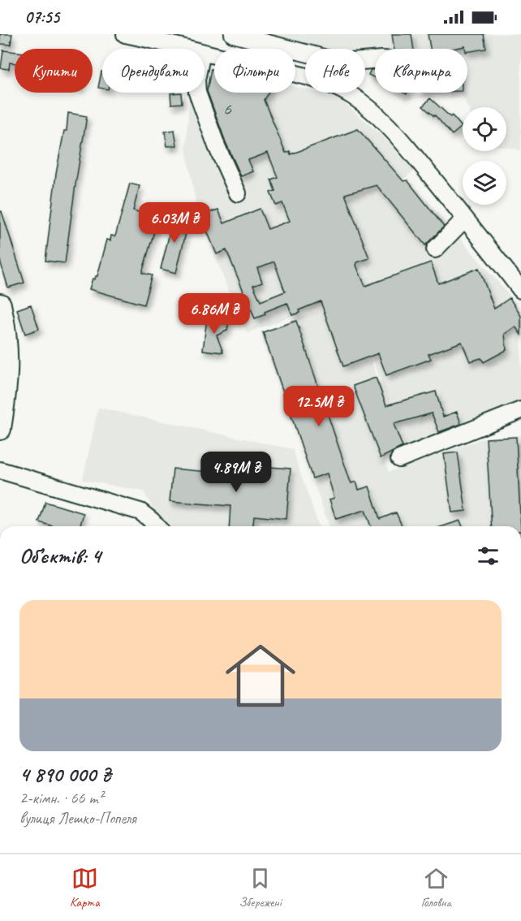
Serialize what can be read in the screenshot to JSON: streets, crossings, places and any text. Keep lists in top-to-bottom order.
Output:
{
  "house_numbers": ["6"],
  "page": {
    "status": "07:55",
    "chip": [
      "Купити",
      "Орендувати",
      "Фільтри",
      "Нове",
      "Квартира"
    ],
    "price": [
      "6.03M ₴",
      "6.86M ₴",
      "12.5M ₴",
      "4.89M ₴"
    ],
    "heading": "Об’єктів: 4",
    "list": [
      {
        "name": "4 890 000 ₴",
        "note": "2-кімн. · 66 m² · вулиця Лешко-Попеля"
      }
    ],
    "tabs": ["Карта", "Збережені", "Головна"]
  }
}
